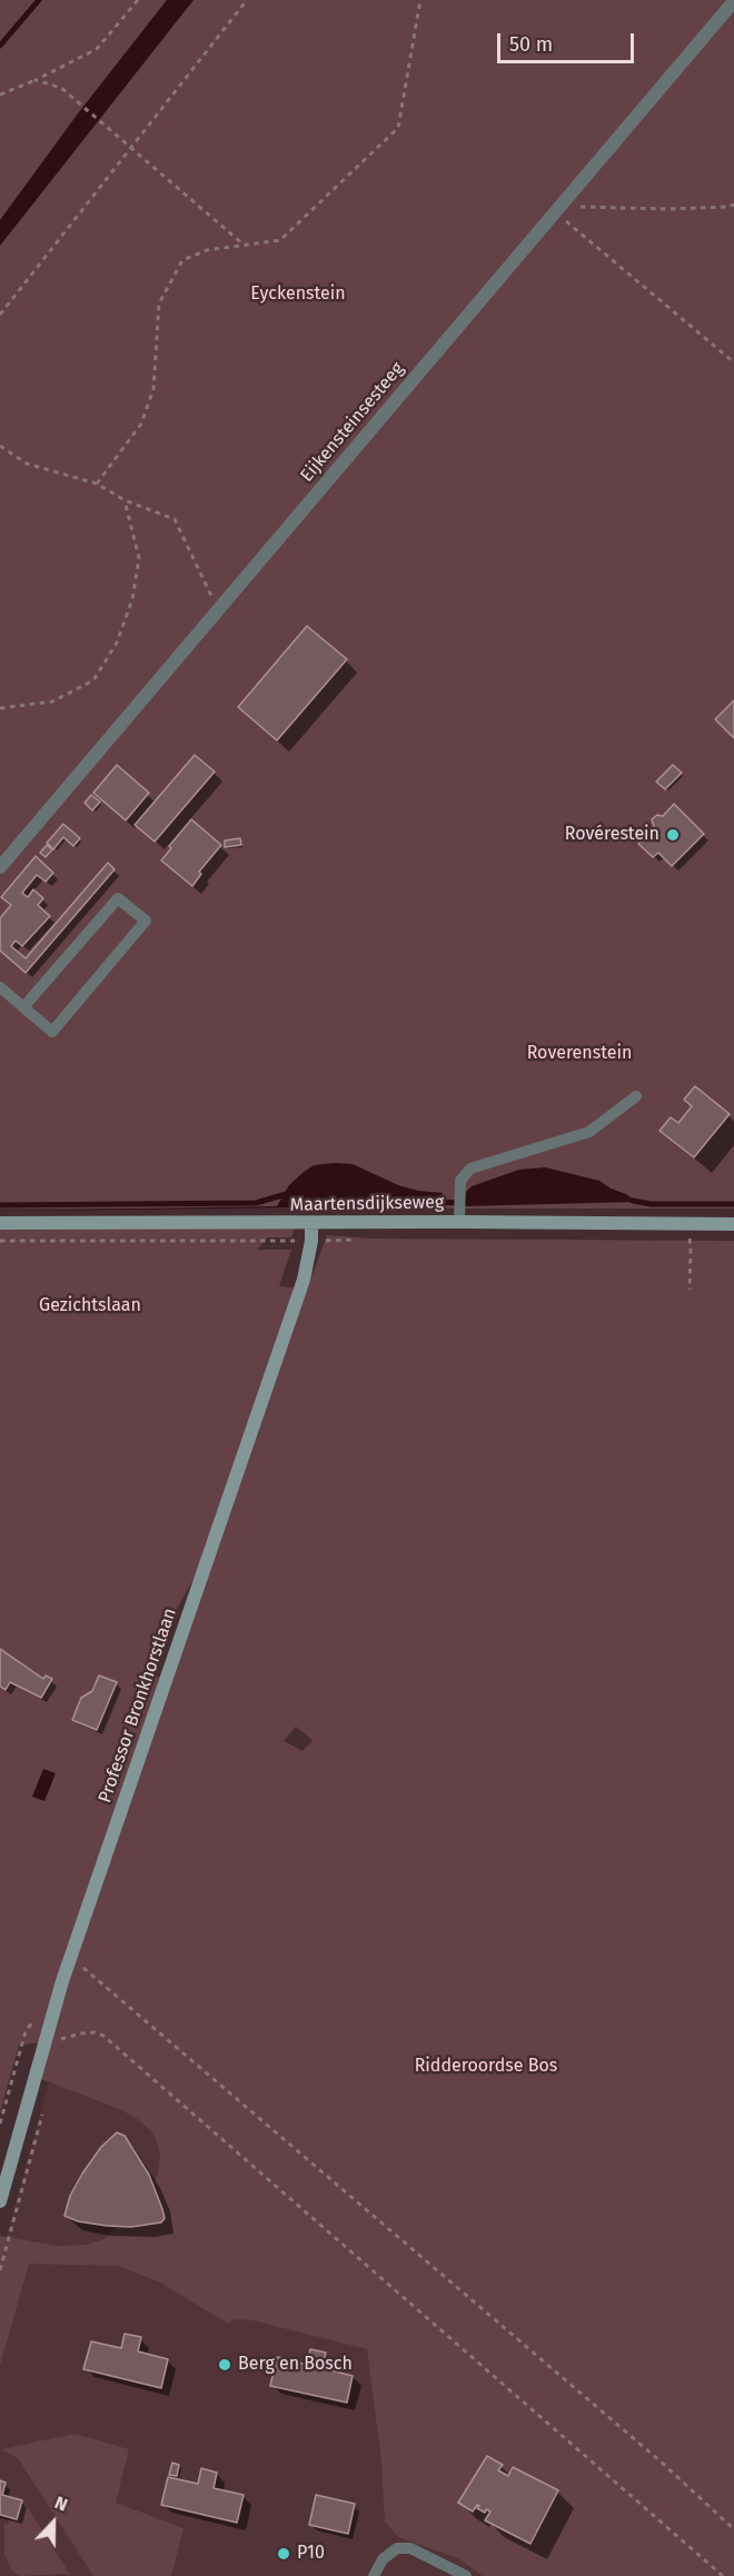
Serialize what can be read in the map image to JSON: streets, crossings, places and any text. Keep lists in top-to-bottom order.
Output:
{
  "streets": {
    "street": ["Eijkensteinsesteeg", "Maartensdijkseweg", "Professor Bronkhorstlaan"]
  },
  "crossings": [
    ["Maartensdijkseweg", "Professor Bronkhorstlaan"]
  ],
  "parks": [
    "Eyckenstein",
    "Roverenstein",
    "Gezichtslaan",
    "Ridderoordse Bos"
  ],
  "places": ["Rovérestein", "Berg en Bosch", "P10"],
  "scale_bar": "50 m",
  "north": "top"
}
